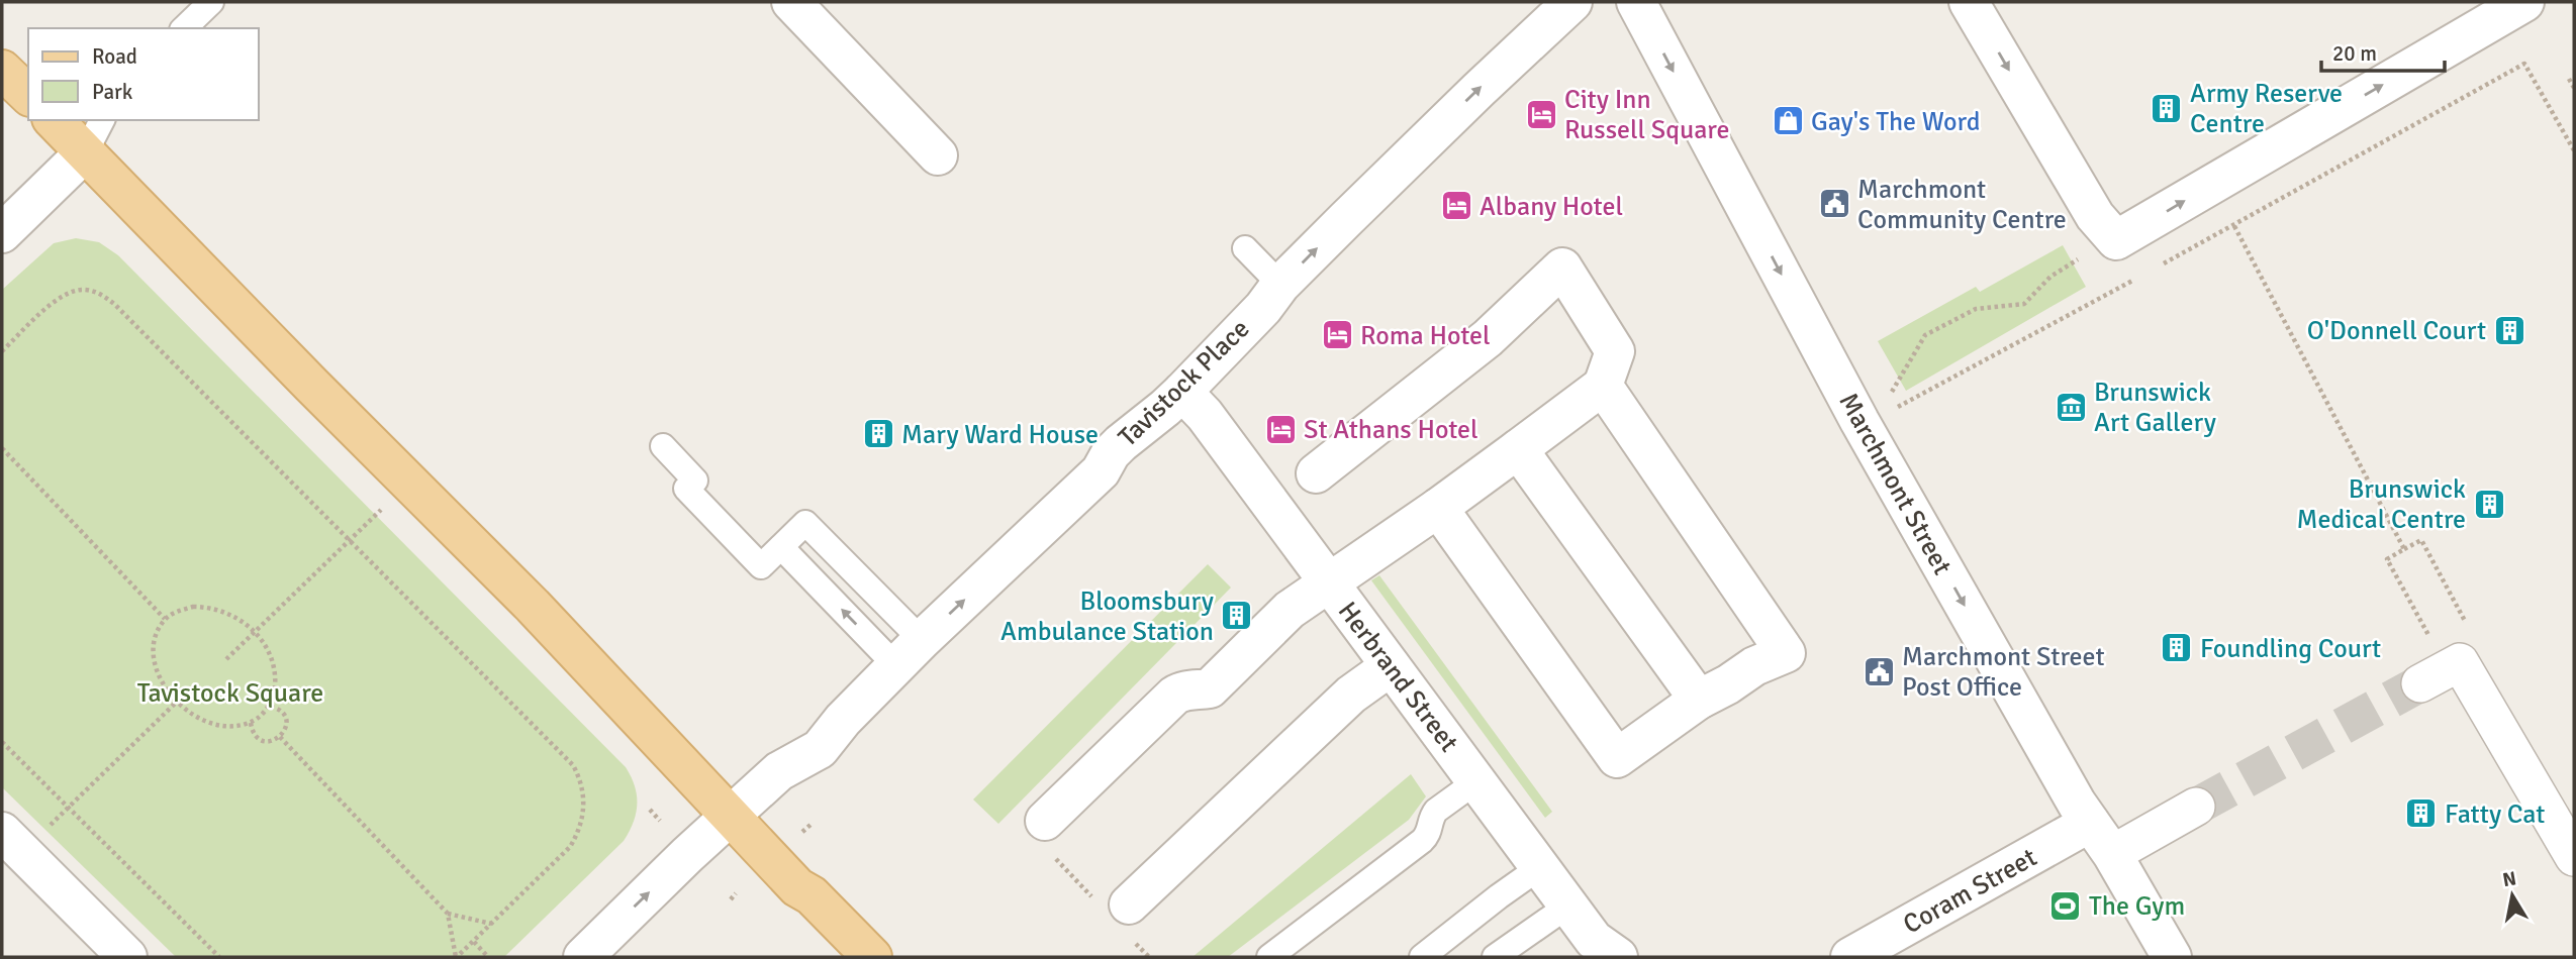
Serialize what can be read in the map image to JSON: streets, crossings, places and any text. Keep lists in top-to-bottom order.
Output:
{
  "streets": {
    "street": [
      "Tavistock Place",
      "Marchmont Street",
      "Herbrand Street",
      "Coram Street"
    ]
  },
  "crossings": [
    ["Tavistock Place", "Herbrand Street"],
    ["Marchmont Street", "Coram Street"]
  ],
  "parks": ["Tavistock Square"],
  "places": {
    "building": [
      "Army Reserve Centre",
      "O'Donnell Court",
      "Mary Ward House",
      "Brunswick Medical Centre",
      "Bloomsbury Ambulance Station",
      "Foundling Court",
      "Fatty Cat"
    ],
    "hotel": [
      "City Inn Russell Square",
      "Albany Hotel",
      "Roma Hotel",
      "St Athans Hotel"
    ],
    "shop": ["Gay's The Word"],
    "public building": ["Marchmont Community Centre", "Marchmont Street Post Office"],
    "museum": ["Brunswick Art Gallery"],
    "sports": ["The Gym"]
  },
  "legend": ["Road", "Park"],
  "scale_bar": "20 m",
  "north": "top"
}
